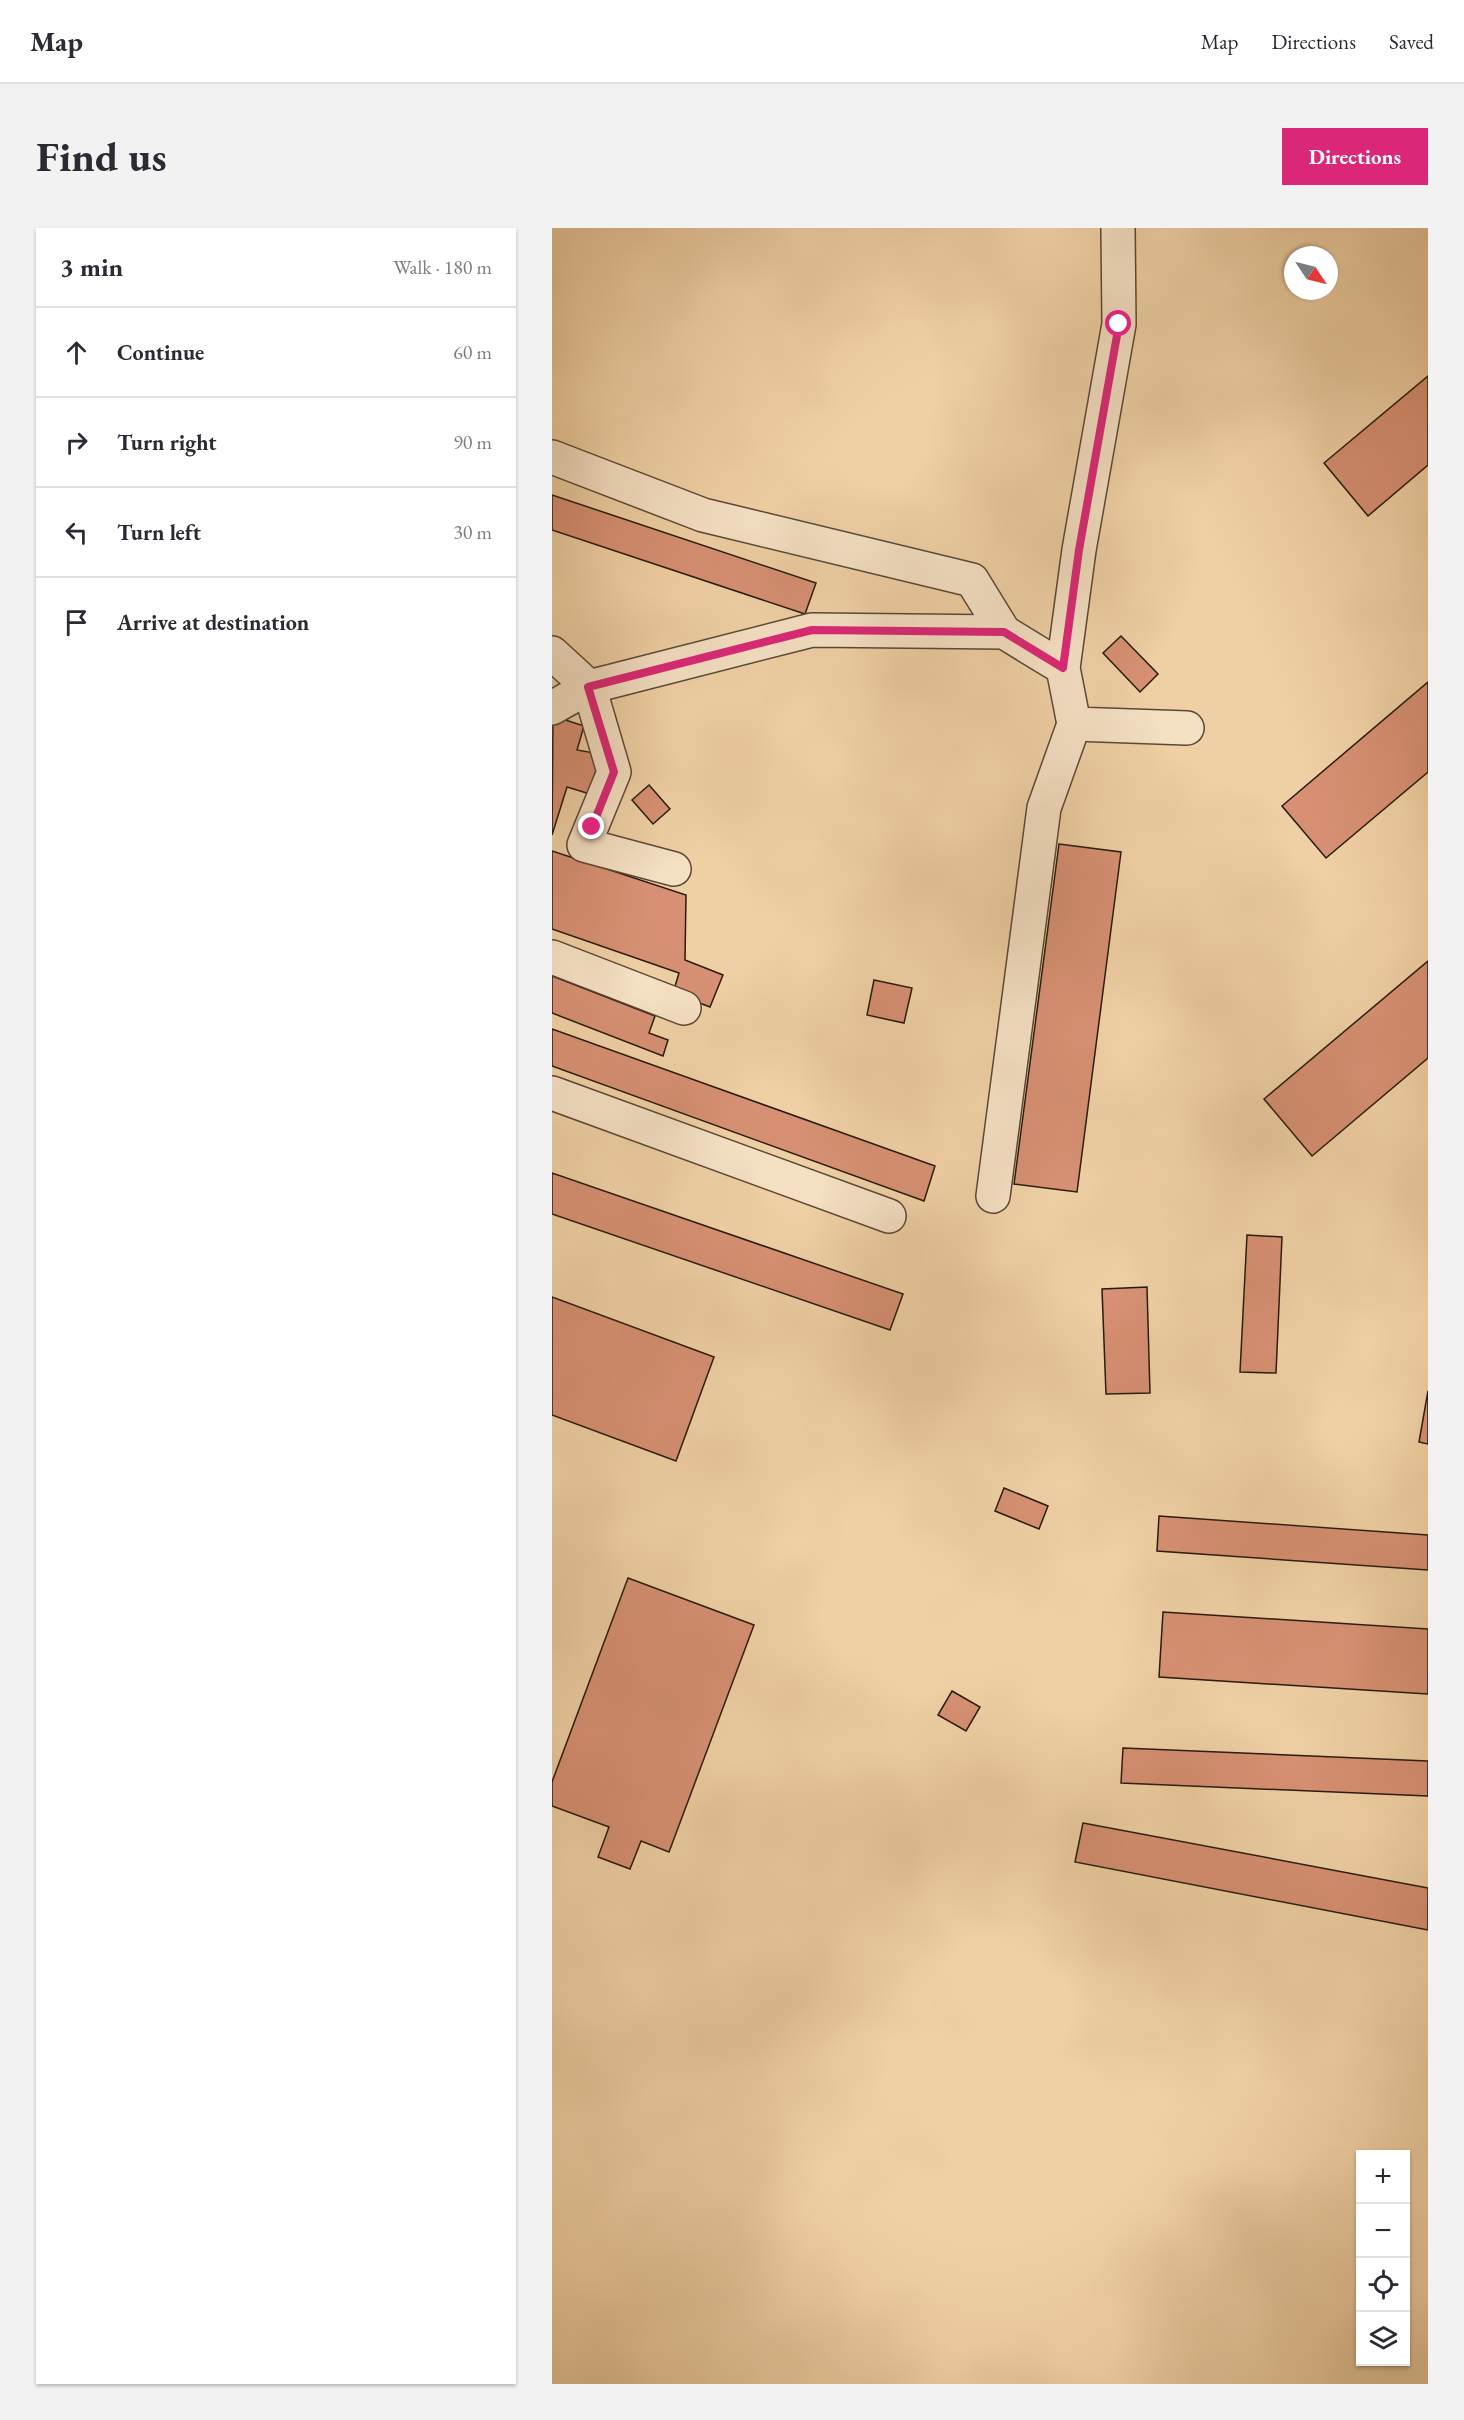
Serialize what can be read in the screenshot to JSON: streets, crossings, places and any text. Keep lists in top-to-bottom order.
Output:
{
  "north": "bottom right",
  "page": {
    "header": "Map",
    "nav": ["Map", "Directions", "Saved"],
    "buttons": "Directions",
    "title": "Find us",
    "heading": ["3 min", "Walk · 180 m"],
    "list": [
      ["Continue", "60 m"],
      ["Turn right", "90 m"],
      ["Turn left", "30 m"],
      "Arrive at destination"
    ],
    "map_buttons": ["+", "−"]
  }
}
